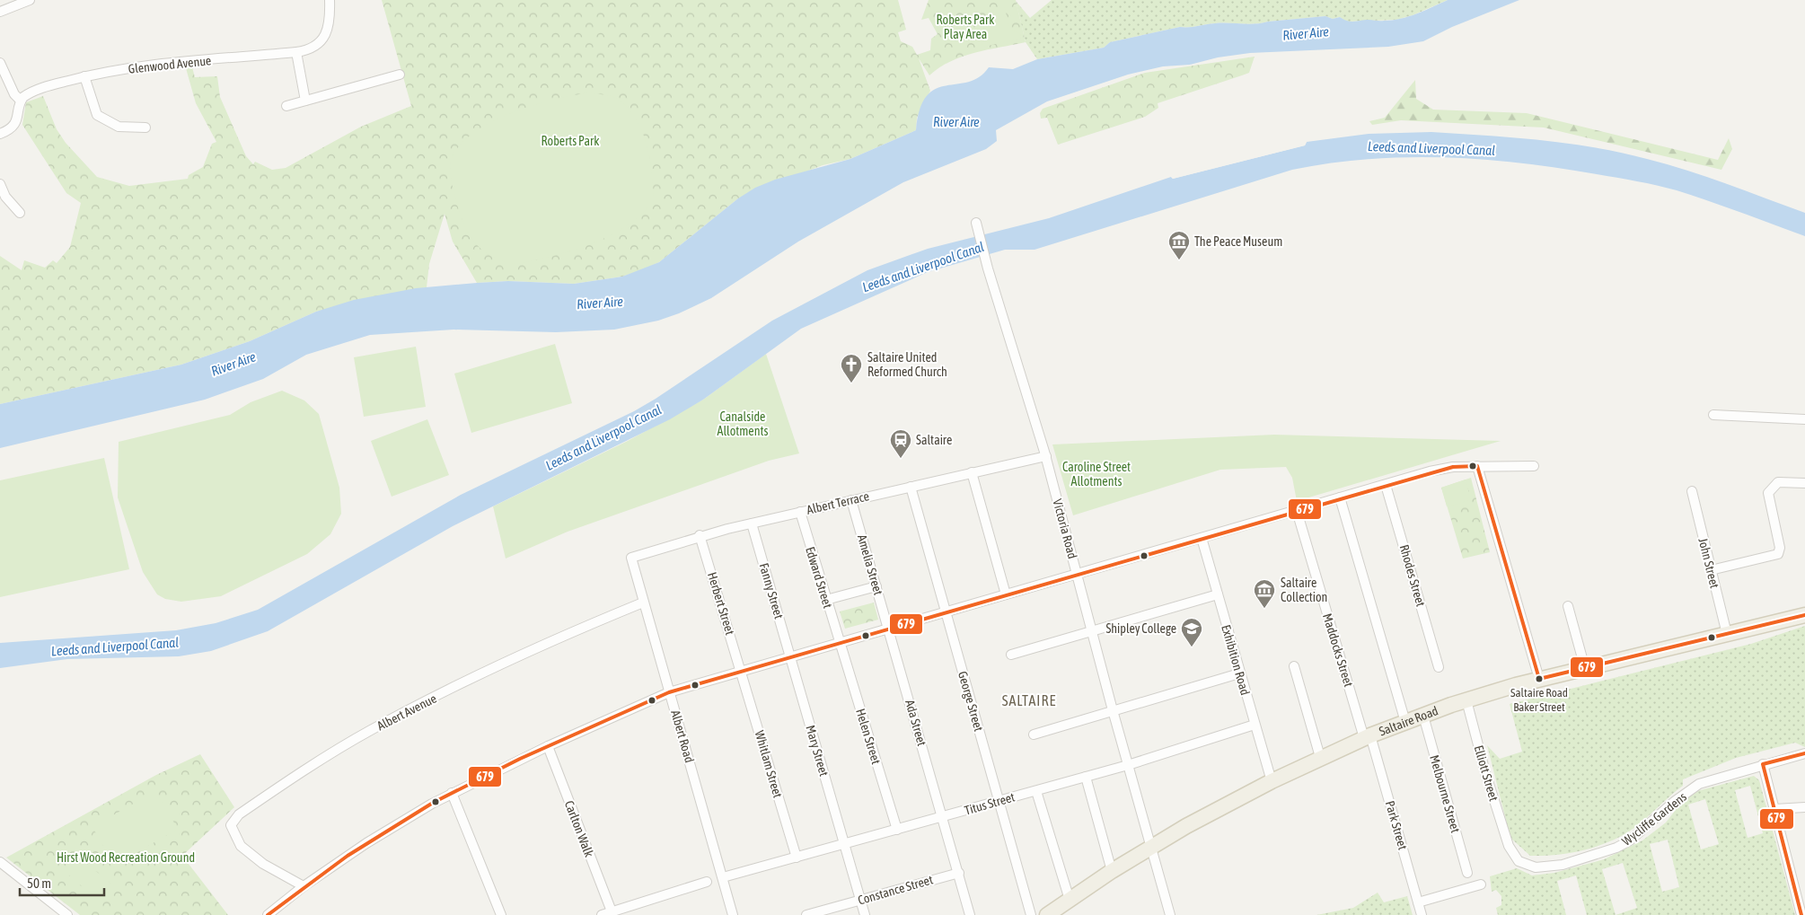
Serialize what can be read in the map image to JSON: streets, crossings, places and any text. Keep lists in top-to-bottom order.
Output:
{
  "streets": {
    "main road": ["Saltaire Road"],
    "street": [
      "Glenwood Avenue",
      "Albert Terrace",
      "Victoria Road",
      "John Street",
      "Amelia Street",
      "Rhodes Street",
      "Edward Street",
      "Fanny Street",
      "Herbert Street",
      "Maddocks Street",
      "Exhibition Road",
      "George Street",
      "Albert Avenue",
      "Ada Street",
      "Albert Road",
      "Helen Street",
      "Mary Street",
      "Whitlam Street",
      "Elliott Street",
      "Melbourne Street",
      "Titus Street",
      "Wycliffe Gardens",
      "Park Street",
      "Carlton Walk",
      "Constance Street"
    ]
  },
  "crossings": [
    ["Albert Terrace", "Victoria Road"],
    ["Albert Terrace", "Amelia Street"],
    ["Albert Terrace", "Edward Street"],
    ["Albert Terrace", "Fanny Street"],
    ["Albert Terrace", "Herbert Street"],
    ["Albert Terrace", "George Street"],
    ["Albert Terrace", "Albert Road"],
    ["Victoria Road", "Saltaire Road"],
    ["Victoria Road", "Titus Street"],
    ["John Street", "Saltaire Road"],
    ["Amelia Street", "Ada Street"],
    ["Edward Street", "Helen Street"],
    ["Fanny Street", "Mary Street"],
    ["Herbert Street", "Whitlam Street"],
    ["Maddocks Street", "Saltaire Road"],
    ["Maddocks Street", "Park Street"],
    ["Exhibition Road", "Saltaire Road"],
    ["Exhibition Road", "Titus Street"],
    ["George Street", "Titus Street"],
    ["Albert Avenue", "Albert Road"],
    ["Saltaire Road", "Elliott Street"],
    ["Saltaire Road", "Melbourne Street"],
    ["Saltaire Road", "Park Street"],
    ["Ada Street", "Titus Street"],
    ["Ada Street", "Constance Street"],
    ["Albert Road", "Titus Street"],
    ["Helen Street", "Titus Street"],
    ["Mary Street", "Titus Street"],
    ["Mary Street", "Constance Street"],
    ["Whitlam Street", "Titus Street"],
    ["Elliott Street", "Wycliffe Gardens"]
  ],
  "districts": ["SALTAIRE"],
  "water": ["River Aire", "Leeds and Liverpool Canal"],
  "parks": [
    "Roberts Park Play Area",
    "Roberts Park",
    "Canalside Allotments",
    "Caroline Street Allotments",
    "Hirst Wood Recreation Ground"
  ],
  "places": {
    "museum": ["The Peace Museum", "Saltaire Collection"],
    "church": ["Saltaire United Reformed Church"],
    "station": ["Saltaire"],
    "school or university": ["Shipley College"],
    "other": ["Saltaire Road Baker Street"]
  },
  "lines": ["transit line 679"],
  "scale_bar": "50 m"
}
